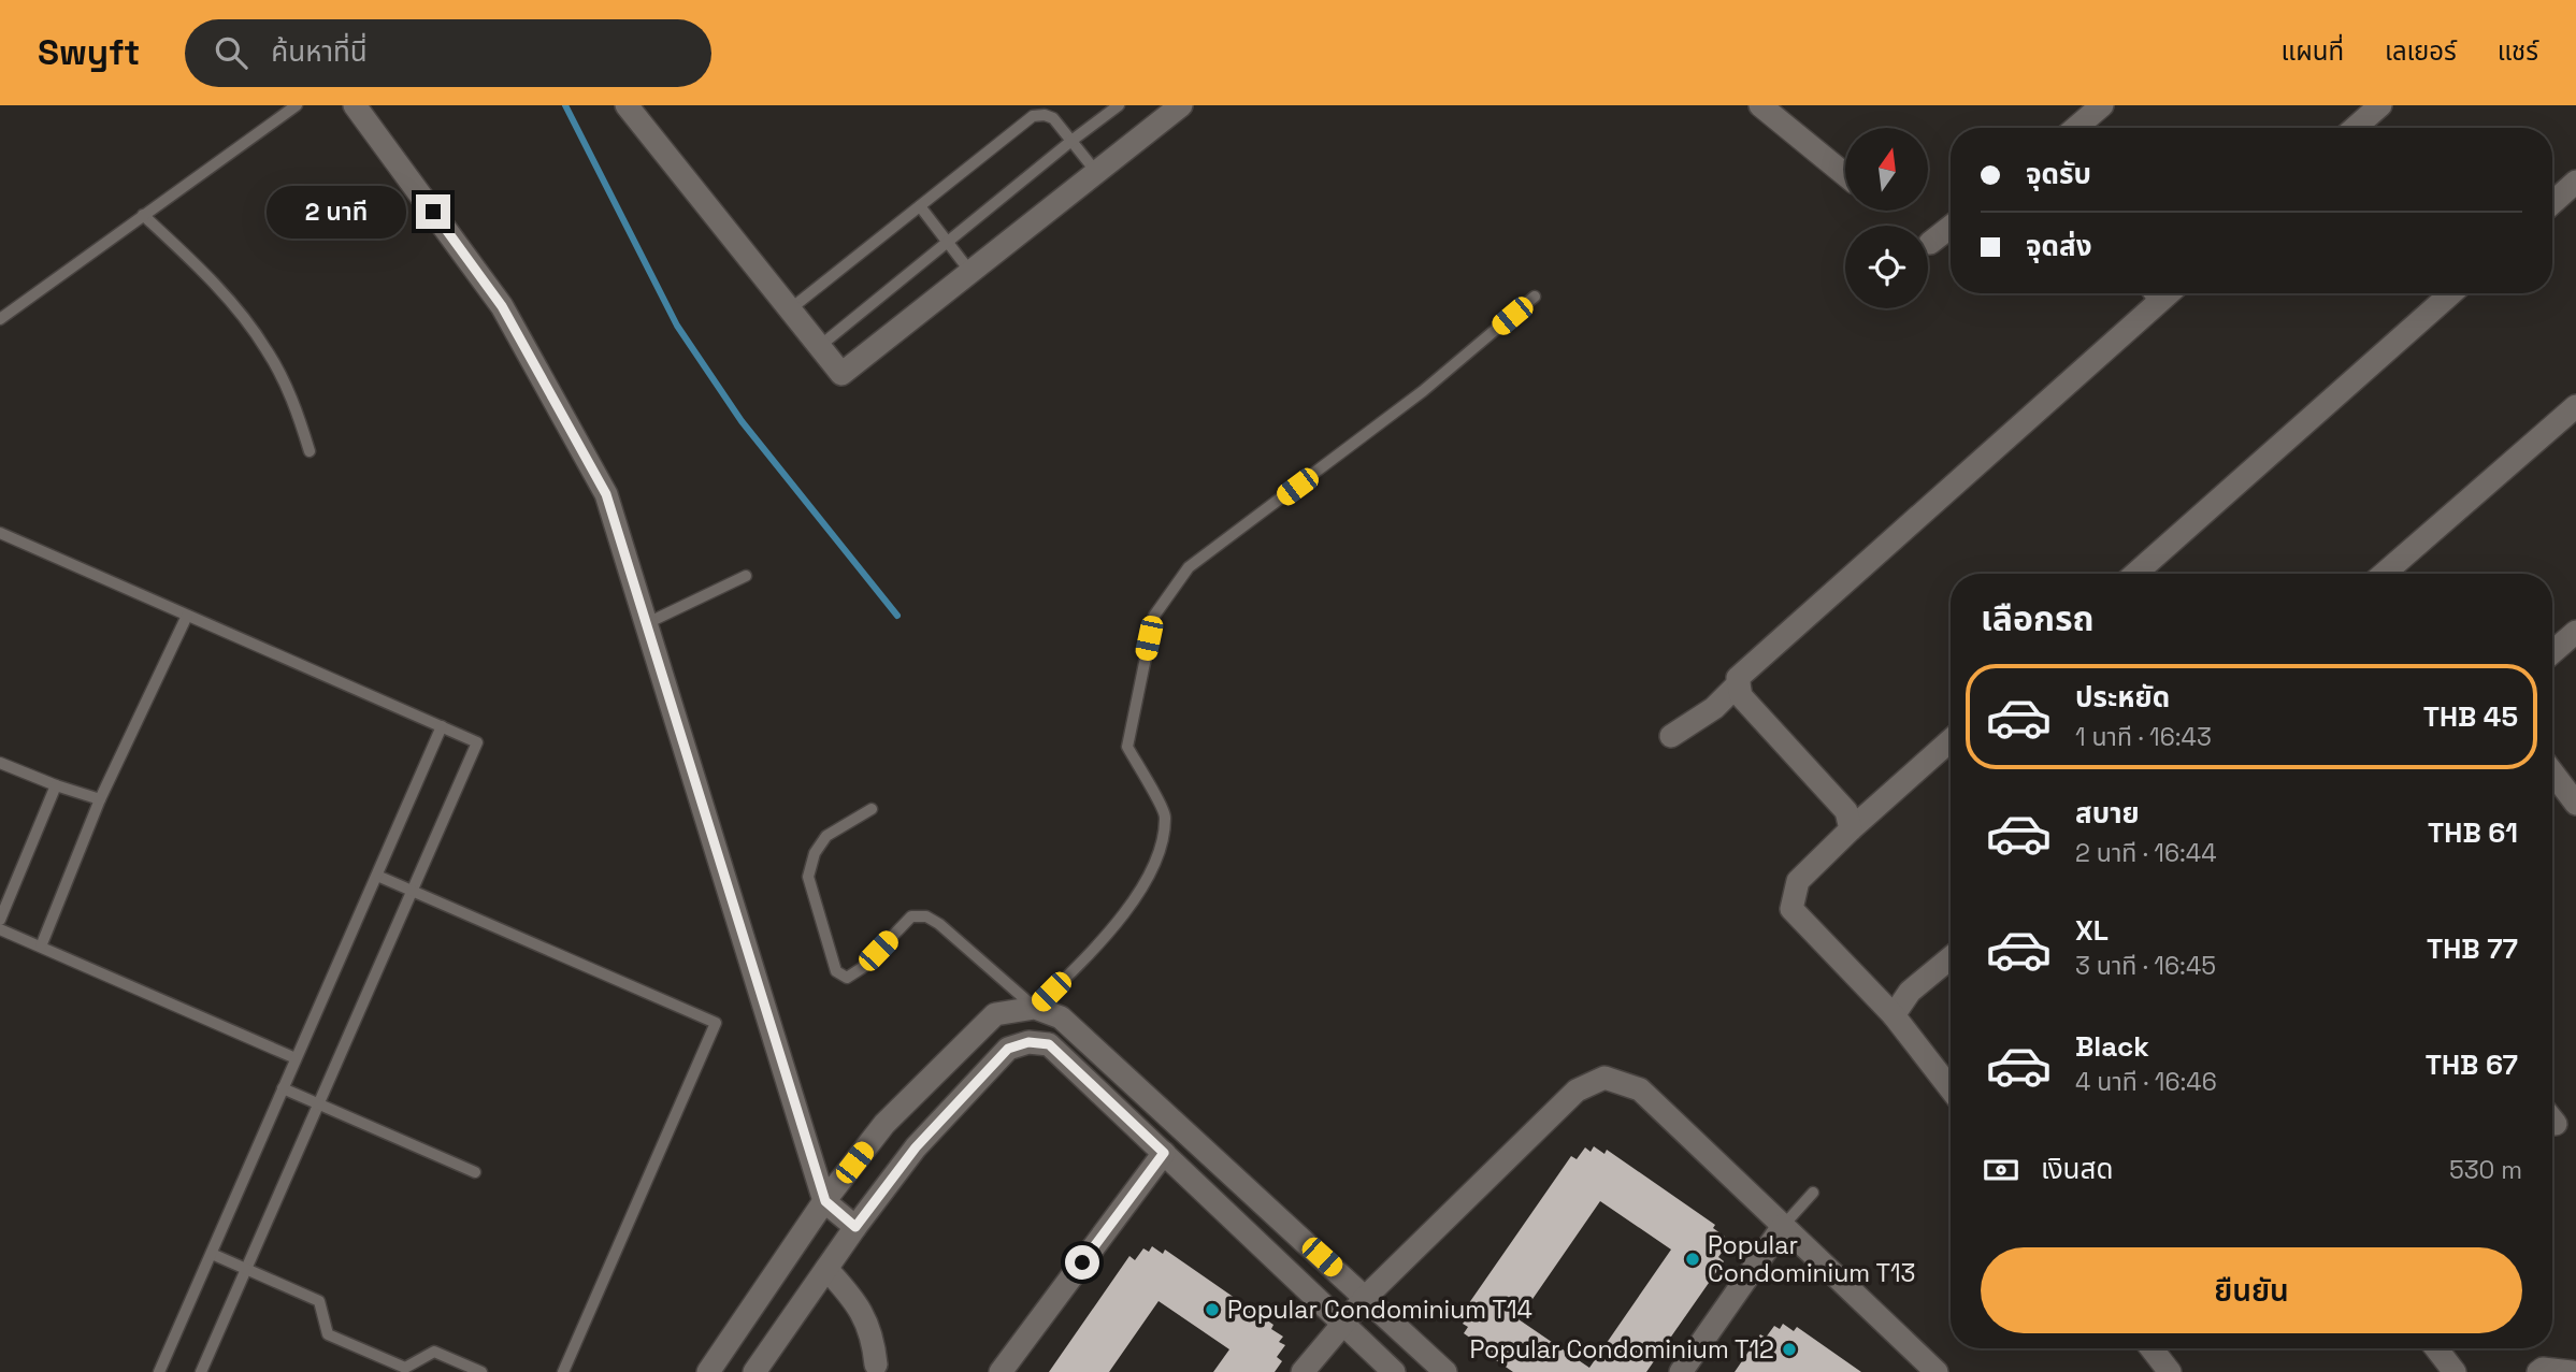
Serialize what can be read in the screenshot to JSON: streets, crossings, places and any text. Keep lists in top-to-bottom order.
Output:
{
  "places": ["Popular Condominium T13", "Popular Condominium T14", "Popular Condominium T12"],
  "north": "top",
  "page": {
    "header": "Swyft",
    "search": "ค้นหาที่นี่",
    "nav": ["แผนที่", "เลเยอร์", "แชร์"],
    "banner": ["จุดรับ", "จุดส่ง"],
    "bubble": "2 นาที",
    "heading": "เลือกรถ",
    "list": [
      {
        "name": "ประหยัด",
        "note": "1 นาที · 16:43",
        "value": "THB 45"
      },
      {
        "name": "สบาย",
        "note": "2 นาที · 16:44",
        "value": "THB 61"
      },
      {
        "name": "XL",
        "note": "3 นาที · 16:45",
        "value": "THB 77"
      },
      {
        "name": "Black",
        "note": "4 นาที · 16:46",
        "value": "THB 67"
      }
    ],
    "pay": ["เงินสด", "530 m"],
    "buttons": "ยืนยัน"
  }
}
